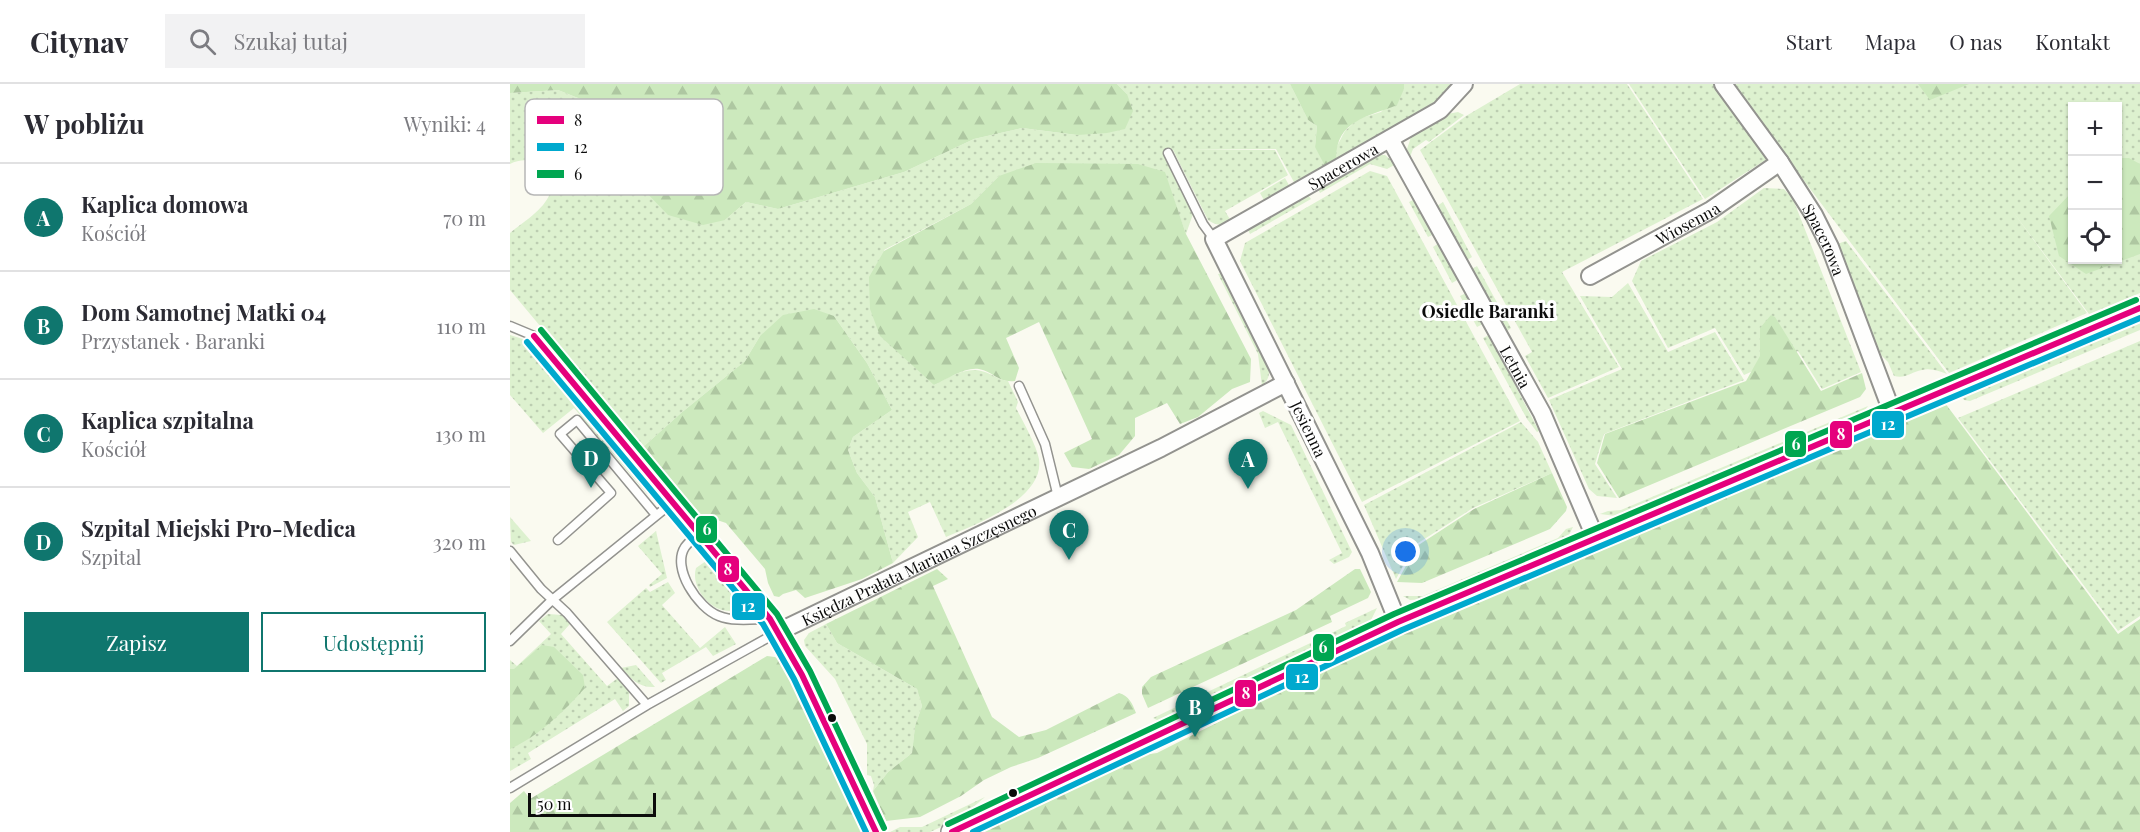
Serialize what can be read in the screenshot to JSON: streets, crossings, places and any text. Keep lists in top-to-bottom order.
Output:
{
  "streets": {
    "street": [
      "Spacerowa",
      "Wiosenna",
      "Letnia",
      "Jesienna",
      "Księdza Prałata Mariana Szczęsnego"
    ]
  },
  "crossings": [
    ["Spacerowa", "Wiosenna"],
    ["Spacerowa", "Letnia"],
    ["Spacerowa", "Jesienna"],
    ["Jesienna", "Księdza Prałata Mariana Szczęsnego"]
  ],
  "districts": ["Osiedle Baranki"],
  "lines": ["transit line 6", "transit line 8", "transit line 12"],
  "legend": ["8", "12", "6"],
  "scale_bar": "50 m",
  "page": {
    "header": "Citynav",
    "search": "Szukaj tutaj",
    "nav": [
      "Start",
      "Mapa",
      "O nas",
      "Kontakt"
    ],
    "heading": ["W pobliżu", "Wyniki: 4"],
    "map_buttons": ["+", "−"],
    "list": [
      {
        "mark": "A",
        "name": "Kaplica domowa",
        "note": "Kościół",
        "value": "70 m"
      },
      {
        "mark": "B",
        "name": "Dom Samotnej Matki 04",
        "note": "Przystanek · Baranki",
        "value": "110 m"
      },
      {
        "mark": "C",
        "name": "Kaplica szpitalna",
        "note": "Kościół",
        "value": "130 m"
      },
      {
        "mark": "D",
        "name": "Szpital Miejski Pro-Medica",
        "note": "Szpital",
        "value": "320 m"
      }
    ],
    "pins": [
      "D",
      "A",
      "C",
      "B"
    ],
    "buttons": ["Zapisz", "Udostępnij"],
    "scale": "50 m"
  }
}
